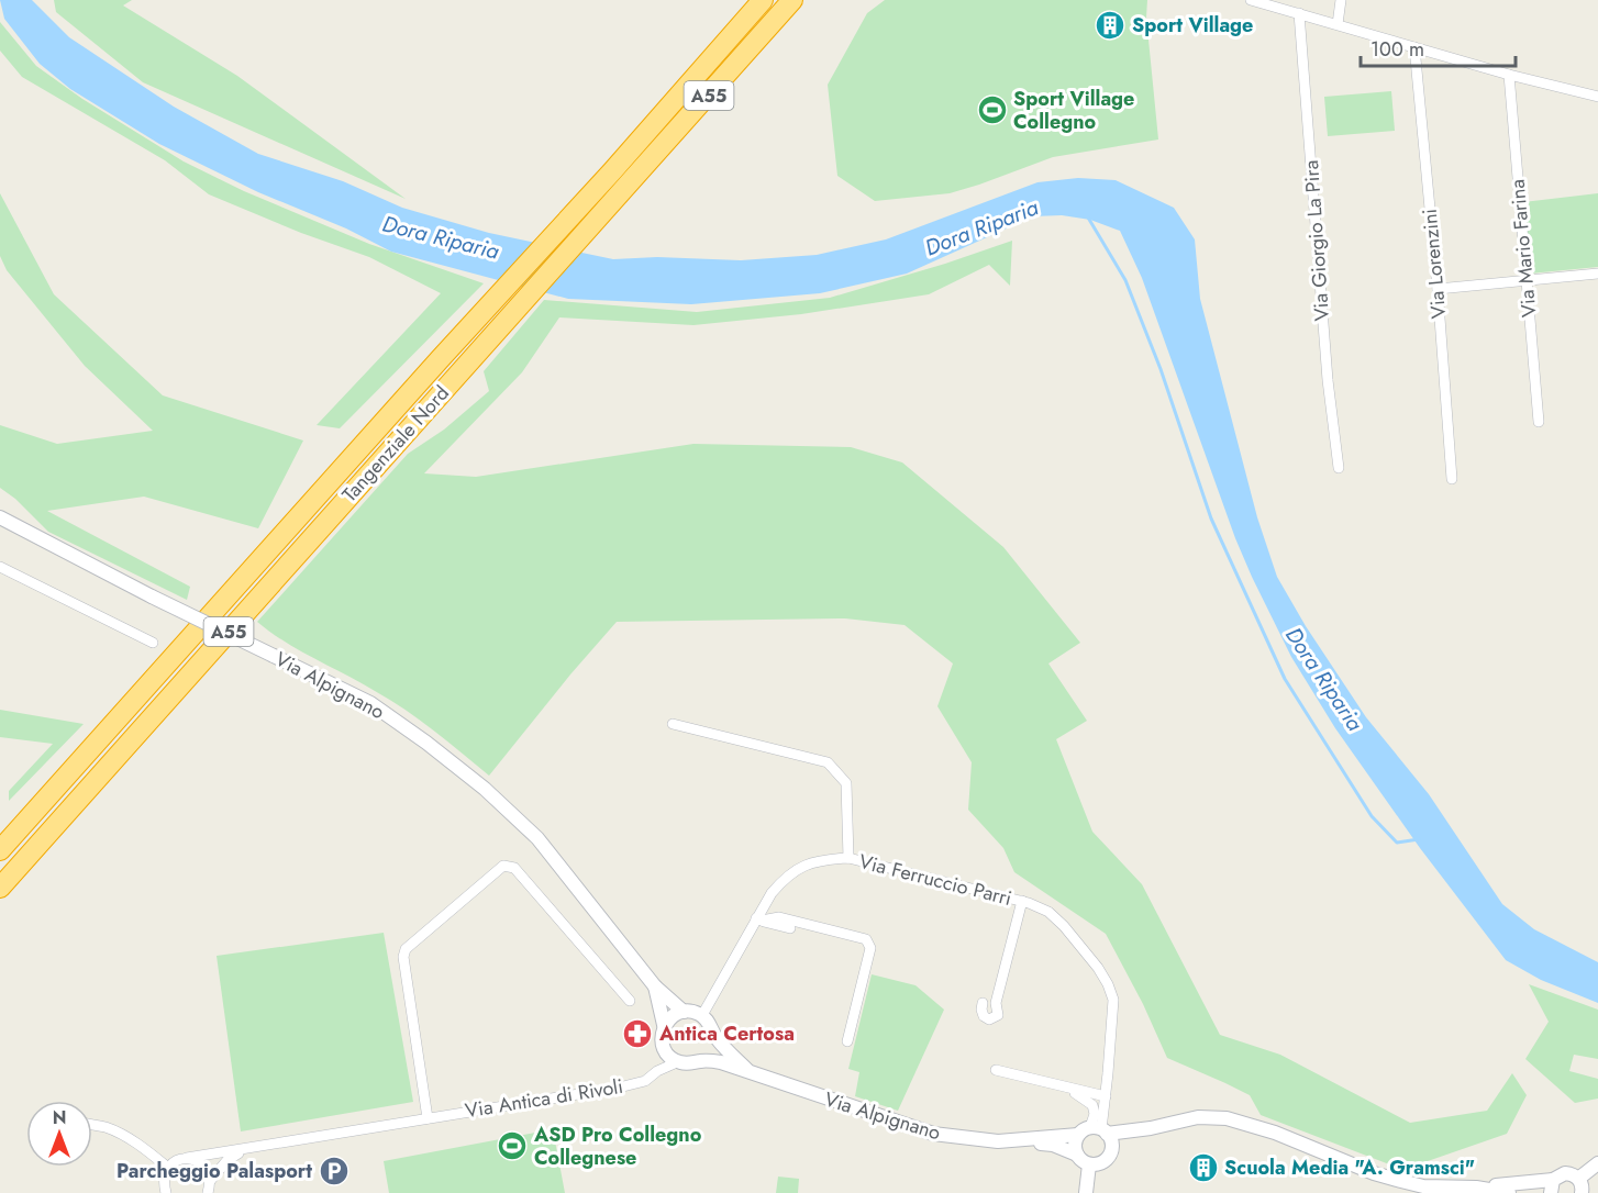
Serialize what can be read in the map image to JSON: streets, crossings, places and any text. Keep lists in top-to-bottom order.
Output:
{
  "streets": {
    "highway": ["A55", "Tangenziale Nord"],
    "street": [
      "Via Giorgio La Pira",
      "Via Mario Farina",
      "Via Lorenzini",
      "Via Alpignano",
      "Via Ferruccio Parri",
      "Via Antica di Rivoli"
    ]
  },
  "crossings": [
    ["Via Alpignano", "Via Ferruccio Parri"],
    ["Via Alpignano", "Via Antica di Rivoli"],
    ["Via Ferruccio Parri", "Via Antica di Rivoli"]
  ],
  "water": ["Dora Riparia"],
  "places": {
    "building": ["Sport Village", "Scuola Media \"A. Gramsci\""],
    "sports": ["Sport Village Collegno", "ASD Pro Collegno Collegnese"],
    "pharmacy": ["Antica Certosa"],
    "parking": ["Parcheggio Palasport"]
  },
  "scale_bar": "100 m",
  "north": "top"
}
